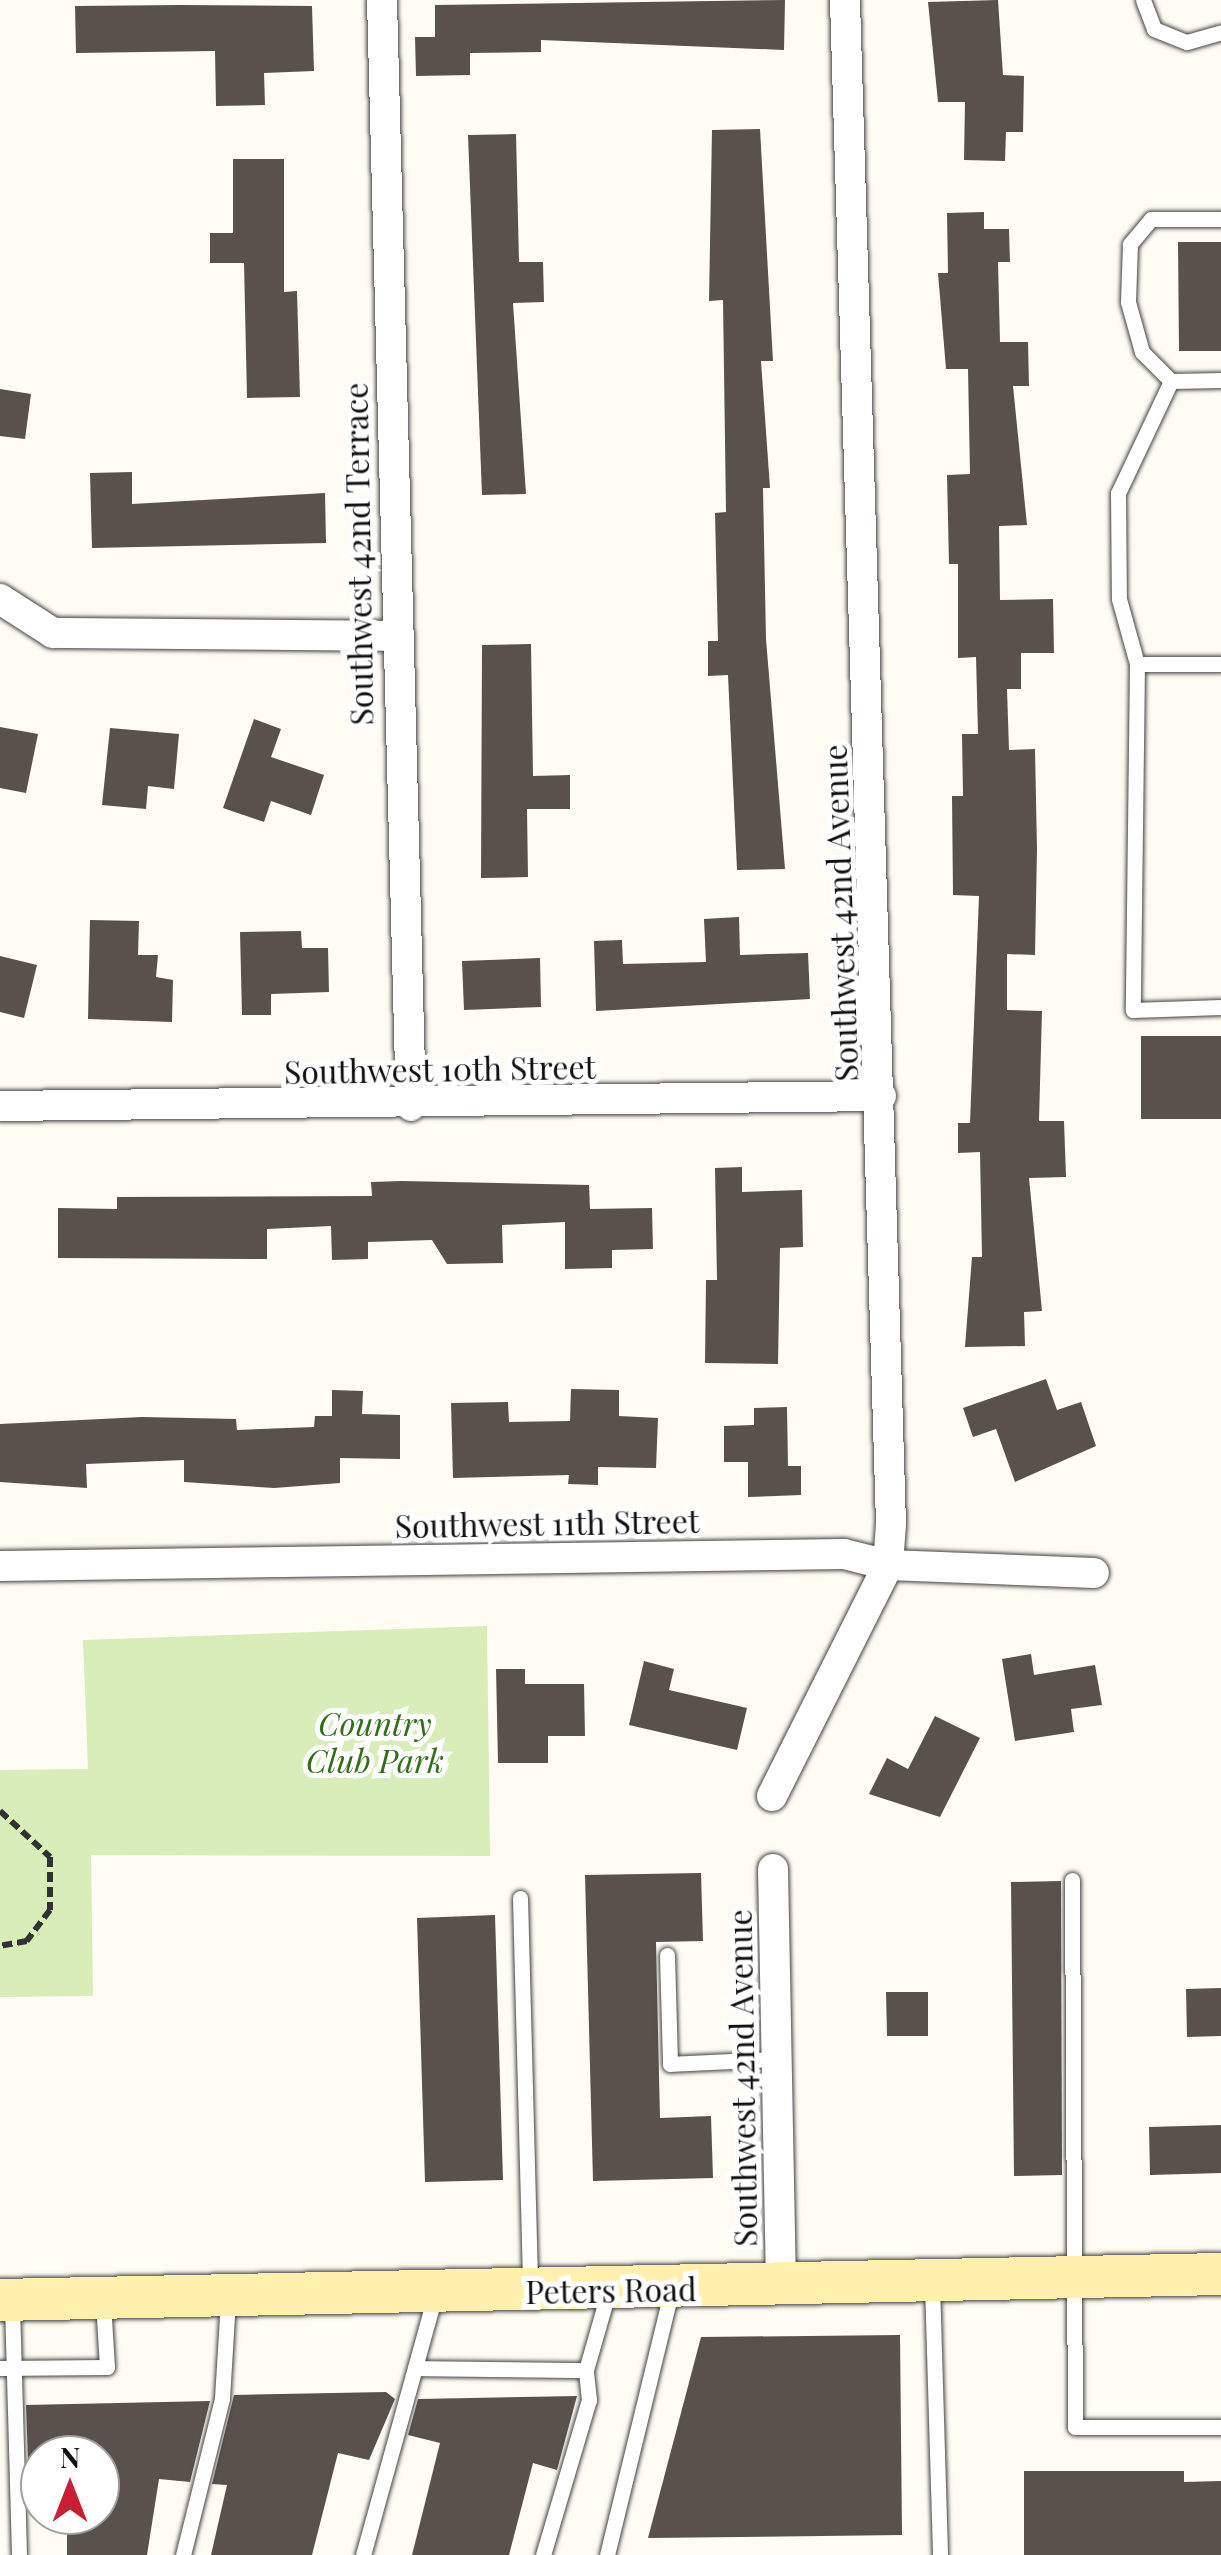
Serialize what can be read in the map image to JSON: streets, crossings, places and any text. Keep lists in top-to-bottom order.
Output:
{
  "streets": {
    "street": [
      "Southwest 42nd Terrace",
      "Southwest 42nd Avenue",
      "Southwest 10th Street",
      "Southwest 11th Street",
      "Peters Road"
    ]
  },
  "crossings": [
    ["Southwest 42nd Terrace", "Southwest 10th Street"],
    ["Southwest 42nd Avenue", "Southwest 10th Street"],
    ["Southwest 42nd Avenue", "Southwest 11th Street"],
    ["Southwest 42nd Avenue", "Peters Road"]
  ],
  "parks": ["Country Club Park"],
  "north": "top"
}
